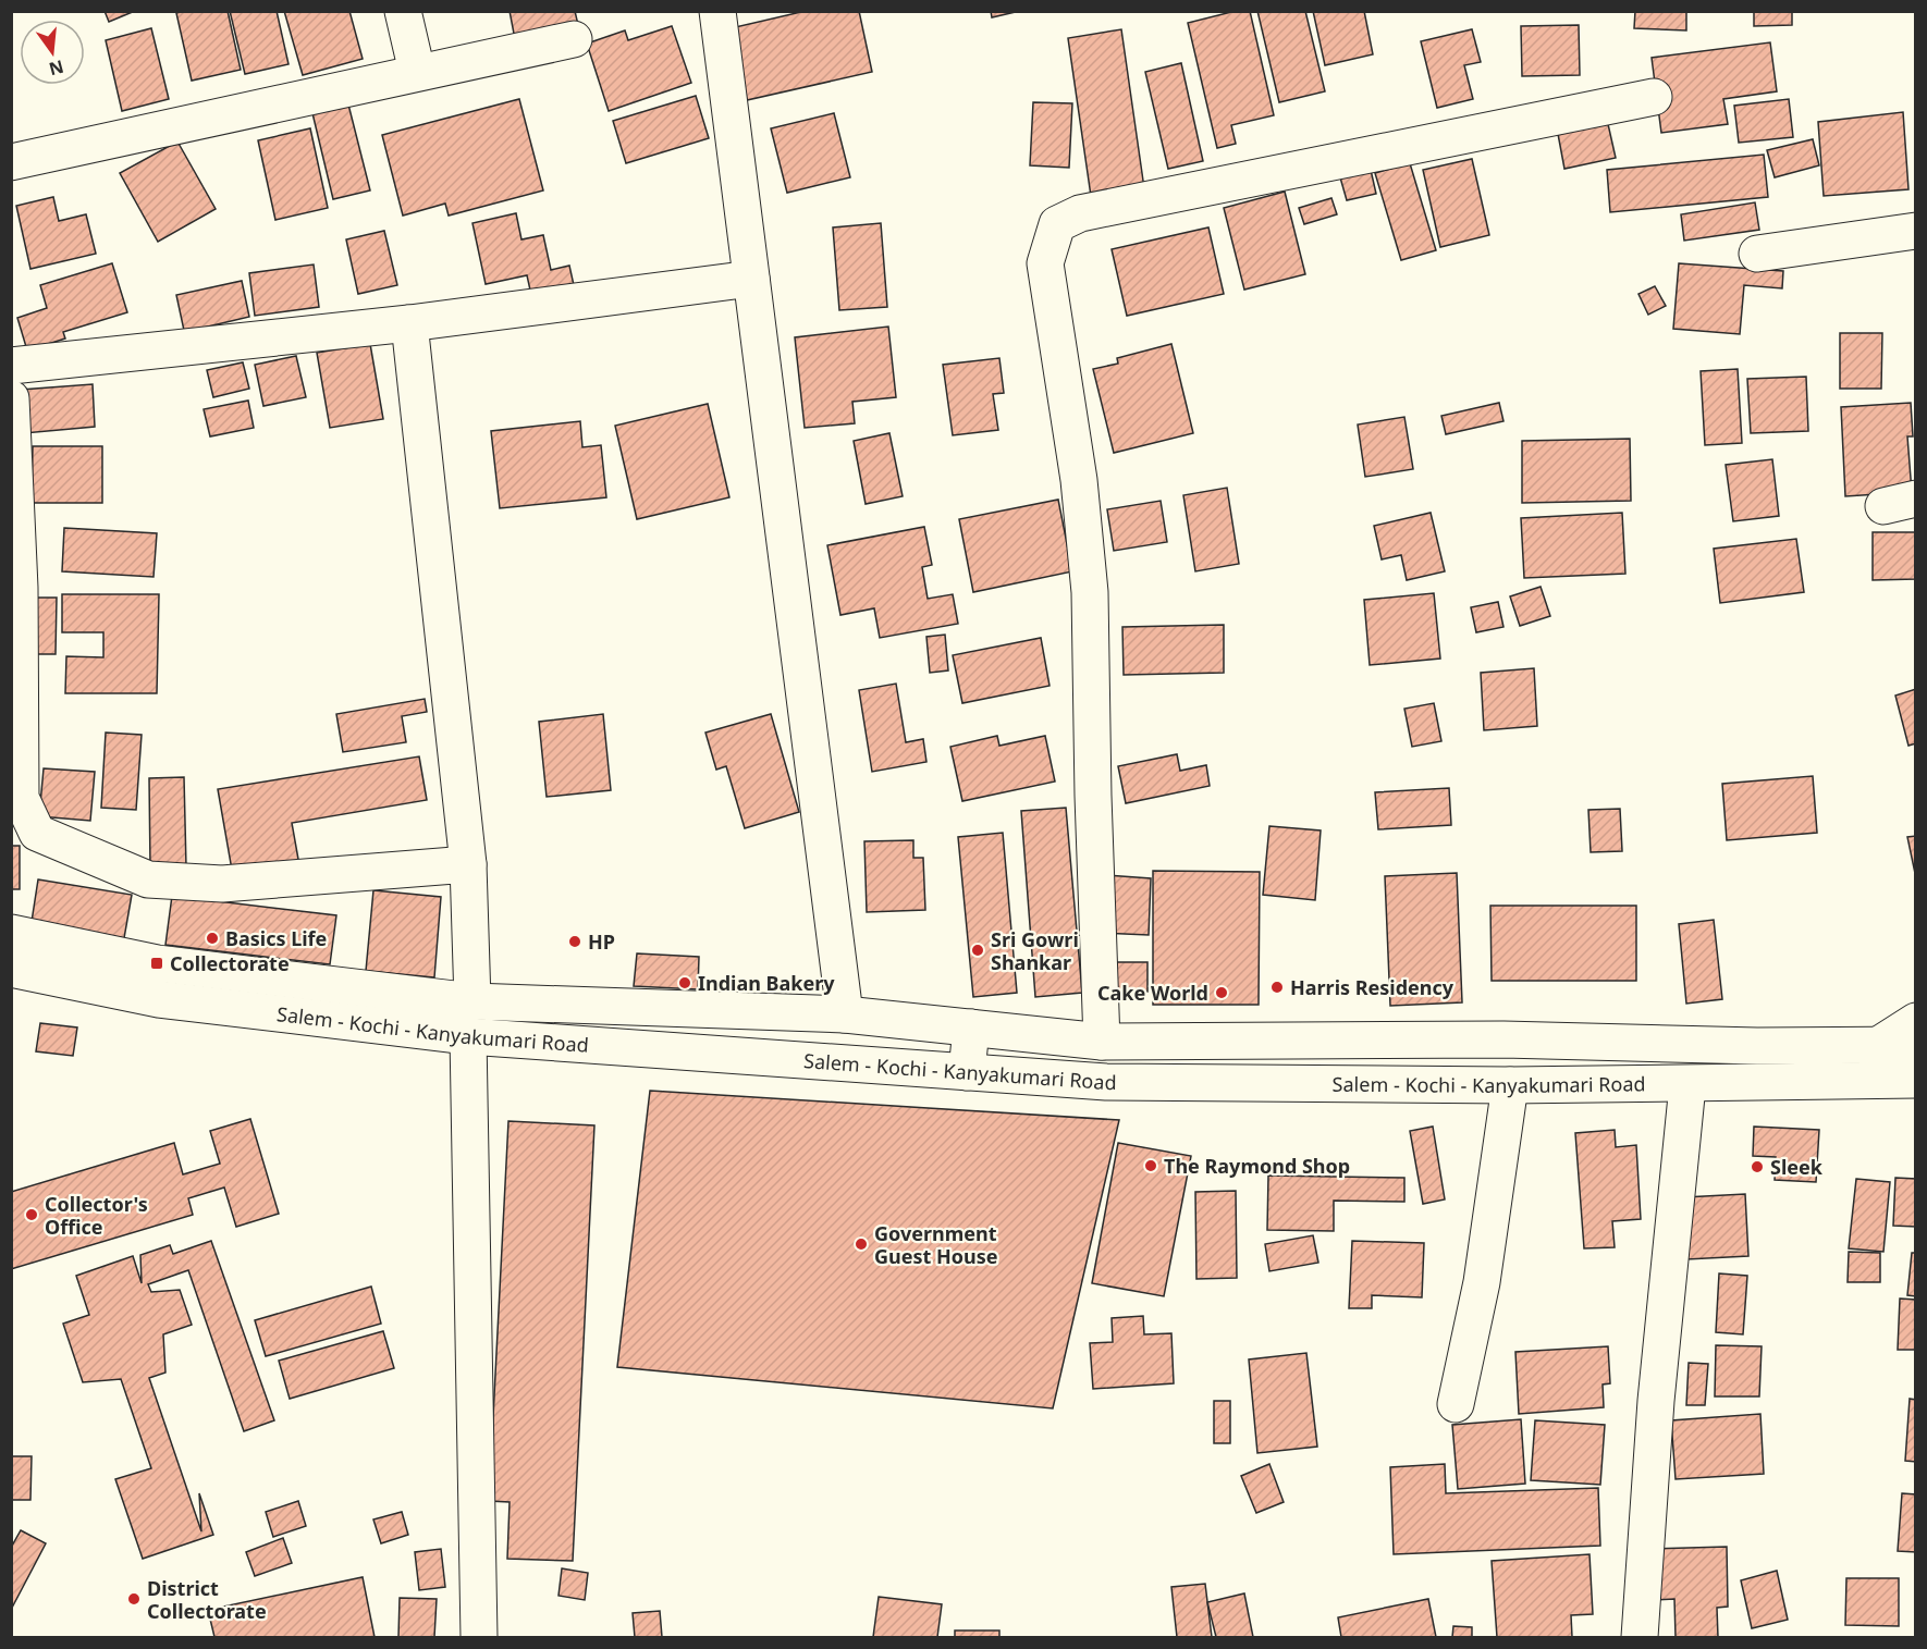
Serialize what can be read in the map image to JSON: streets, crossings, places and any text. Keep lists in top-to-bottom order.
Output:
{
  "streets": {
    "main road": ["Salem - Kochi - Kanyakumari Road"]
  },
  "places": {
    "other": [
      "Basics Life",
      "HP",
      "Sri Gowri Shankar",
      "Indian Bakery",
      "Harris Residency",
      "Cake World",
      "The Raymond Shop",
      "Sleek",
      "Collector's Office",
      "Government Guest House",
      "District Collectorate"
    ],
    "transit": ["Collectorate"]
  },
  "north": "bottom"
}
